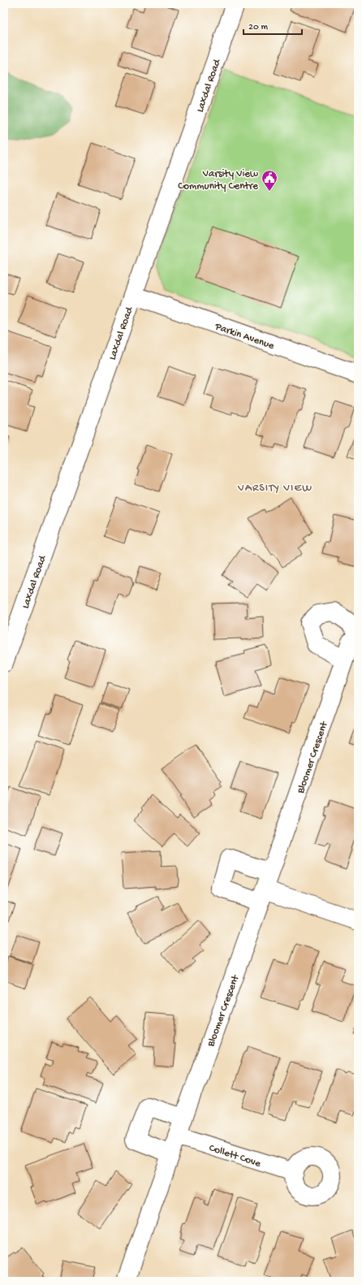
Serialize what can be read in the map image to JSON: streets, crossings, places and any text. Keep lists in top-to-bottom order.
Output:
{
  "streets": {
    "street": [
      "Laxdal Road",
      "Parkin Avenue",
      "Bloomer Crescent",
      "Collett Cove"
    ]
  },
  "crossings": [
    ["Laxdal Road", "Parkin Avenue"],
    ["Bloomer Crescent", "Collett Cove"]
  ],
  "districts": ["VARSITY VIEW"],
  "places": {
    "public building": ["Varsity View Community Centre"]
  },
  "scale_bar": "20 m"
}
